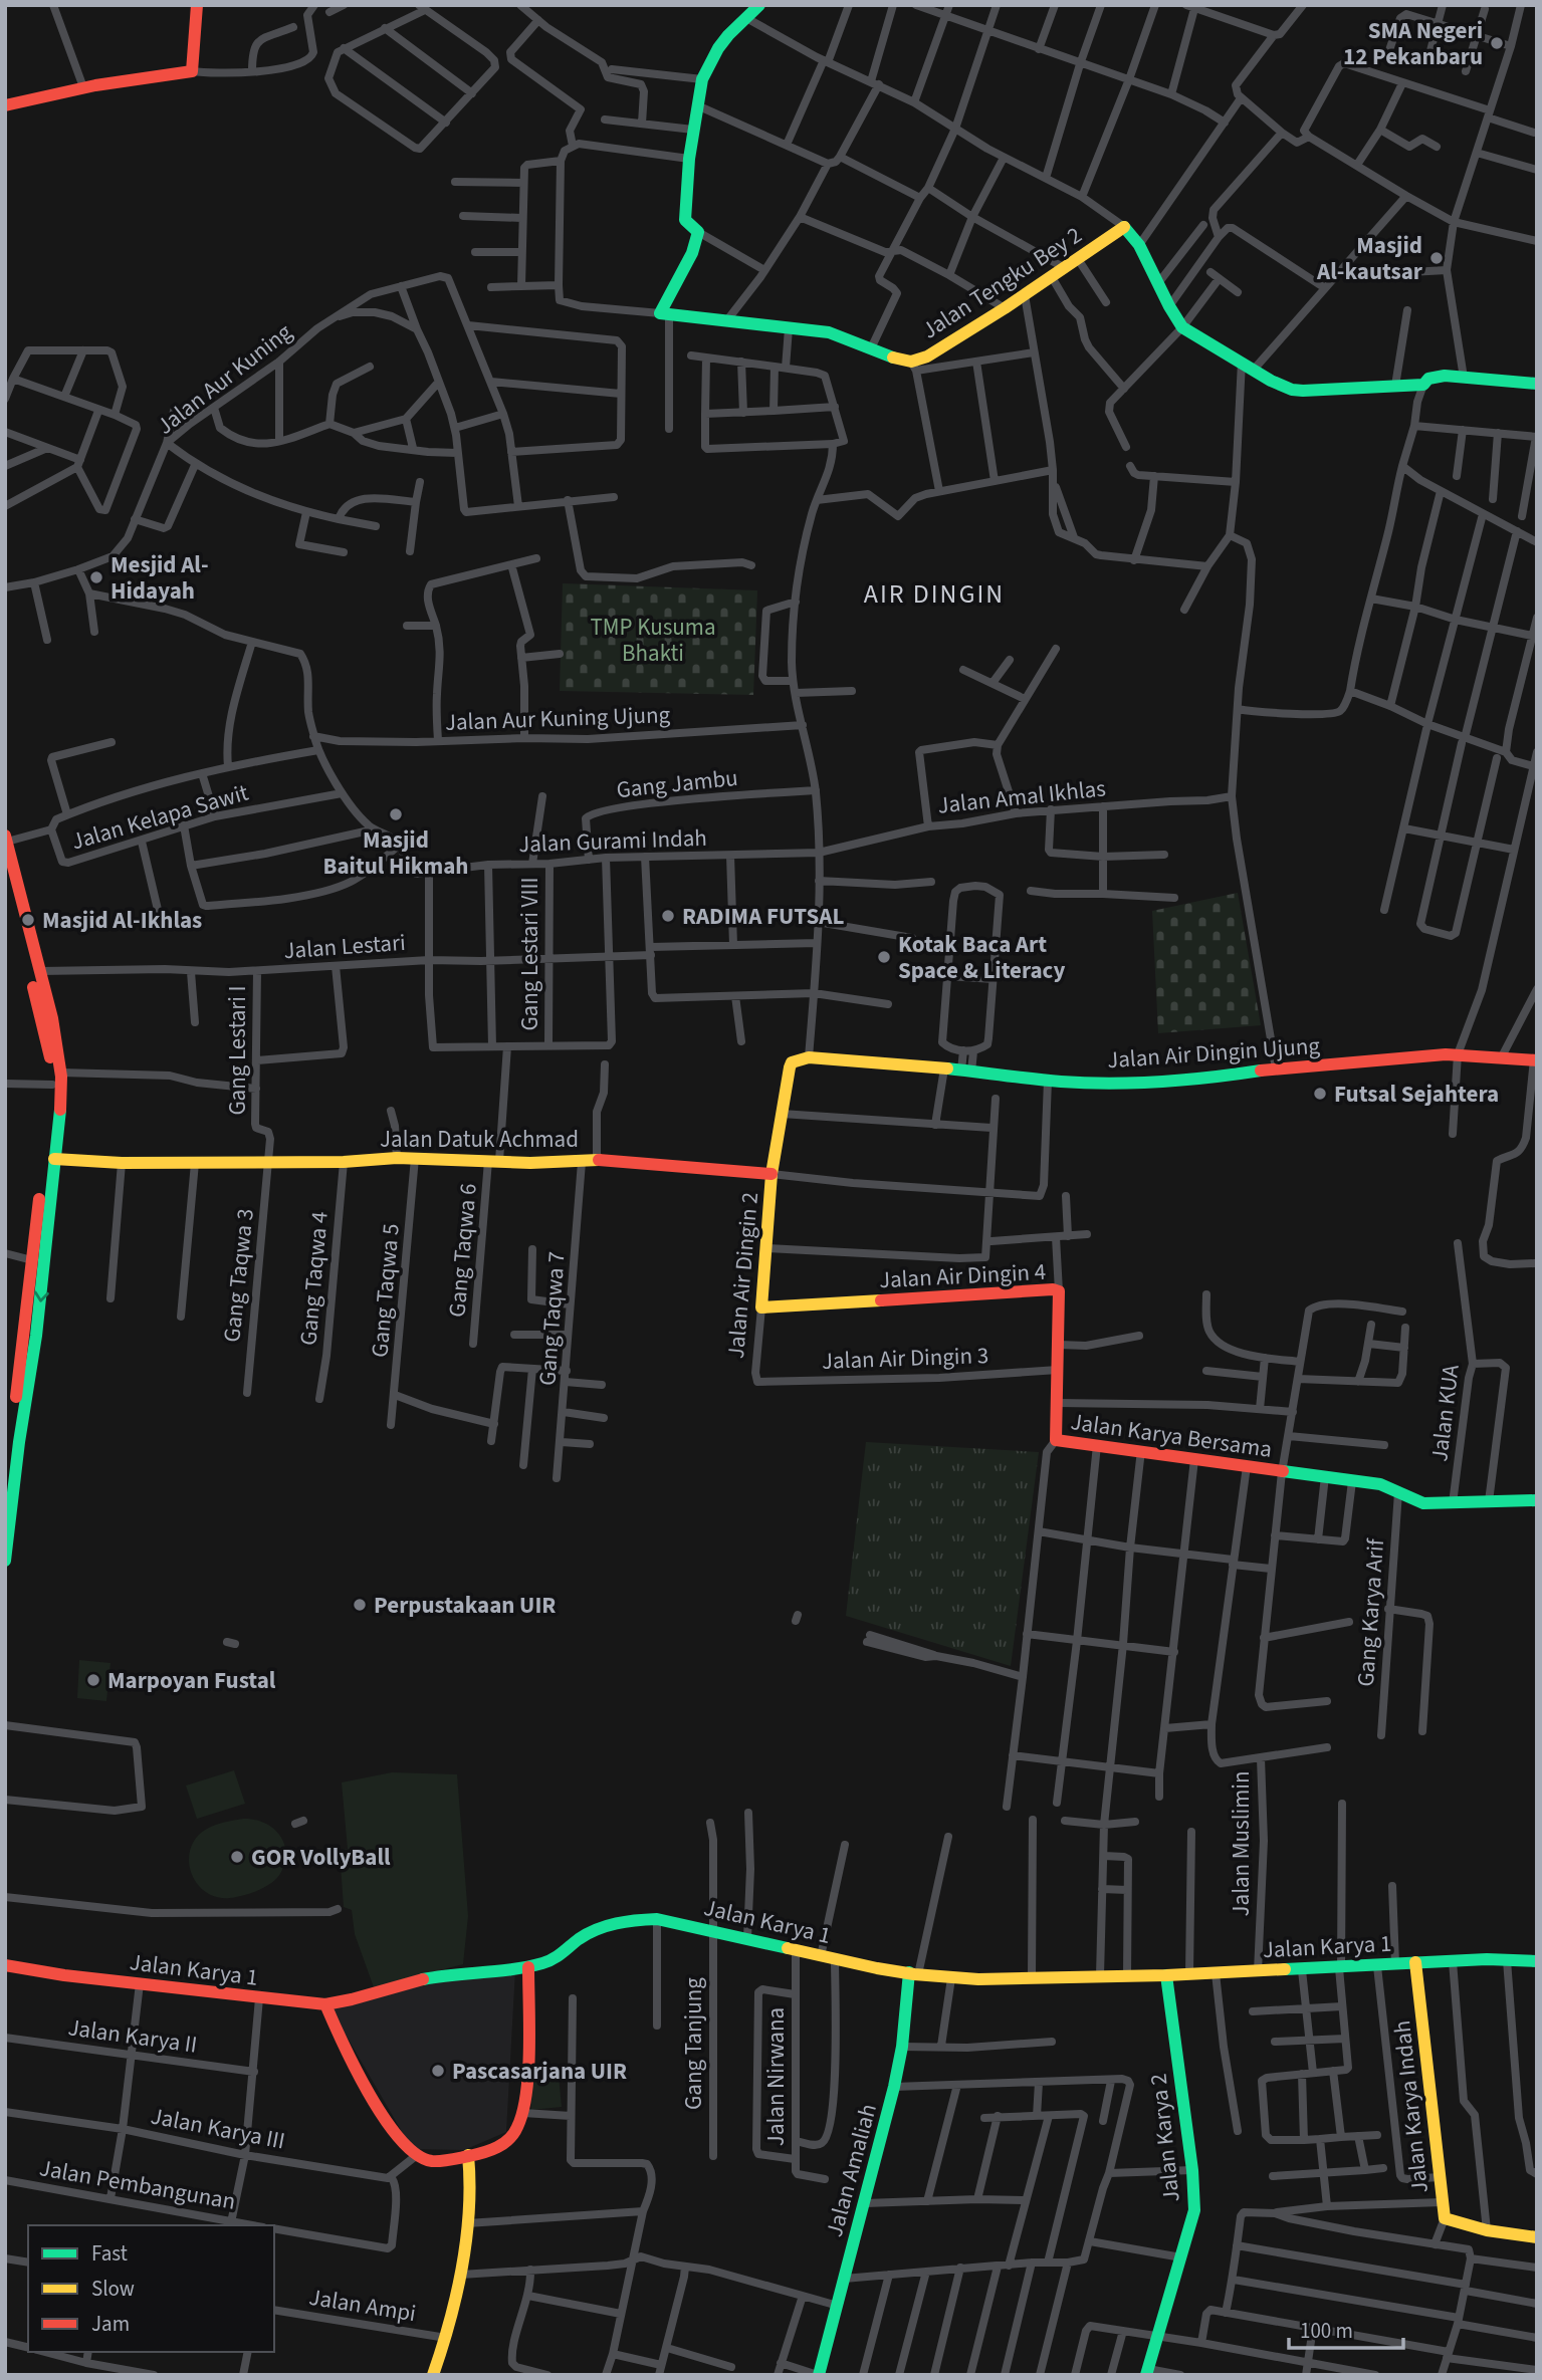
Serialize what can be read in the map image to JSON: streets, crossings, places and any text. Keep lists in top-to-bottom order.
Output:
{
  "streets": {
    "main road": [
      "Jalan Tengku Bey 2",
      "Jalan Air Dingin Ujung",
      "Jalan Datuk Achmad",
      "Jalan Air Dingin 2",
      "Jalan Air Dingin 4",
      "Jalan Karya Bersama",
      "Jalan Karya 1",
      "Jalan Karya Indah",
      "Jalan Karya 2",
      "Jalan Amaliah"
    ],
    "street": [
      "Jalan Aur Kuning",
      "Jalan Aur Kuning Ujung",
      "Gang Jambu",
      "Jalan Amal Ikhlas",
      "Jalan Kelapa Sawit",
      "Jalan Gurami Indah",
      "Jalan Lestari",
      "Gang Lestari VIII",
      "Gang Lestari I",
      "Gang Taqwa 6",
      "Gang Taqwa 3",
      "Gang Taqwa 4",
      "Gang Taqwa 5",
      "Gang Taqwa 7",
      "Jalan Air Dingin 3",
      "Jalan KUA",
      "Gang Karya Arif",
      "Jalan Muslimin",
      "Jalan Karya II",
      "Gang Tanjung",
      "Jalan Nirwana",
      "Jalan Karya III",
      "Jalan Pembangunan",
      "Jalan Ampi"
    ]
  },
  "crossings": [
    ["Gang Jambu", "Jalan Gurami Indah"],
    ["Jalan Amal Ikhlas", "Jalan Gurami Indah"],
    ["Jalan Gurami Indah", "Gang Lestari VIII"],
    ["Jalan Lestari", "Gang Lestari VIII"],
    ["Jalan Lestari", "Gang Lestari I"],
    ["Gang Lestari I", "Jalan Datuk Achmad"],
    ["Gang Lestari I", "Gang Taqwa 3"],
    ["Jalan Datuk Achmad", "Gang Taqwa 6"],
    ["Jalan Datuk Achmad", "Gang Taqwa 3"],
    ["Jalan Datuk Achmad", "Jalan Air Dingin 2"],
    ["Jalan Datuk Achmad", "Gang Taqwa 4"],
    ["Jalan Datuk Achmad", "Gang Taqwa 5"],
    ["Jalan Datuk Achmad", "Gang Taqwa 7"],
    ["Jalan Air Dingin 2", "Jalan Air Dingin 4"],
    ["Jalan Air Dingin 2", "Jalan Air Dingin 3"],
    ["Jalan Air Dingin 4", "Jalan Air Dingin 3"],
    ["Jalan Air Dingin 4", "Jalan Karya Bersama"],
    ["Jalan KUA", "Jalan Karya Bersama"],
    ["Jalan Karya Bersama", "Gang Karya Arif"],
    ["Jalan Muslimin", "Jalan Karya 1"],
    ["Jalan Karya 1", "Gang Tanjung"],
    ["Jalan Karya 1", "Jalan Nirwana"],
    ["Jalan Karya 1", "Jalan Karya Indah"],
    ["Jalan Karya 1", "Jalan Karya 2"],
    ["Jalan Karya 1", "Jalan Amaliah"]
  ],
  "districts": ["AIR DINGIN"],
  "parks": ["TMP Kusuma Bhakti"],
  "places": [
    "SMA Negeri 12 Pekanbaru",
    "Masjid Al-kautsar",
    "Mesjid Al- Hidayah",
    "Masjid Baitul Hikmah",
    "RADIMA FUTSAL",
    "Masjid Al-Ikhlas",
    "Kotak Baca Art Space & Literacy",
    "Futsal Sejahtera",
    "Perpustakaan UIR",
    "Marpoyan Fustal",
    "GOR VollyBall",
    "Pascasarjana UIR"
  ],
  "legend": ["Fast", "Slow", "Jam"],
  "scale_bar": "100 m"
}
